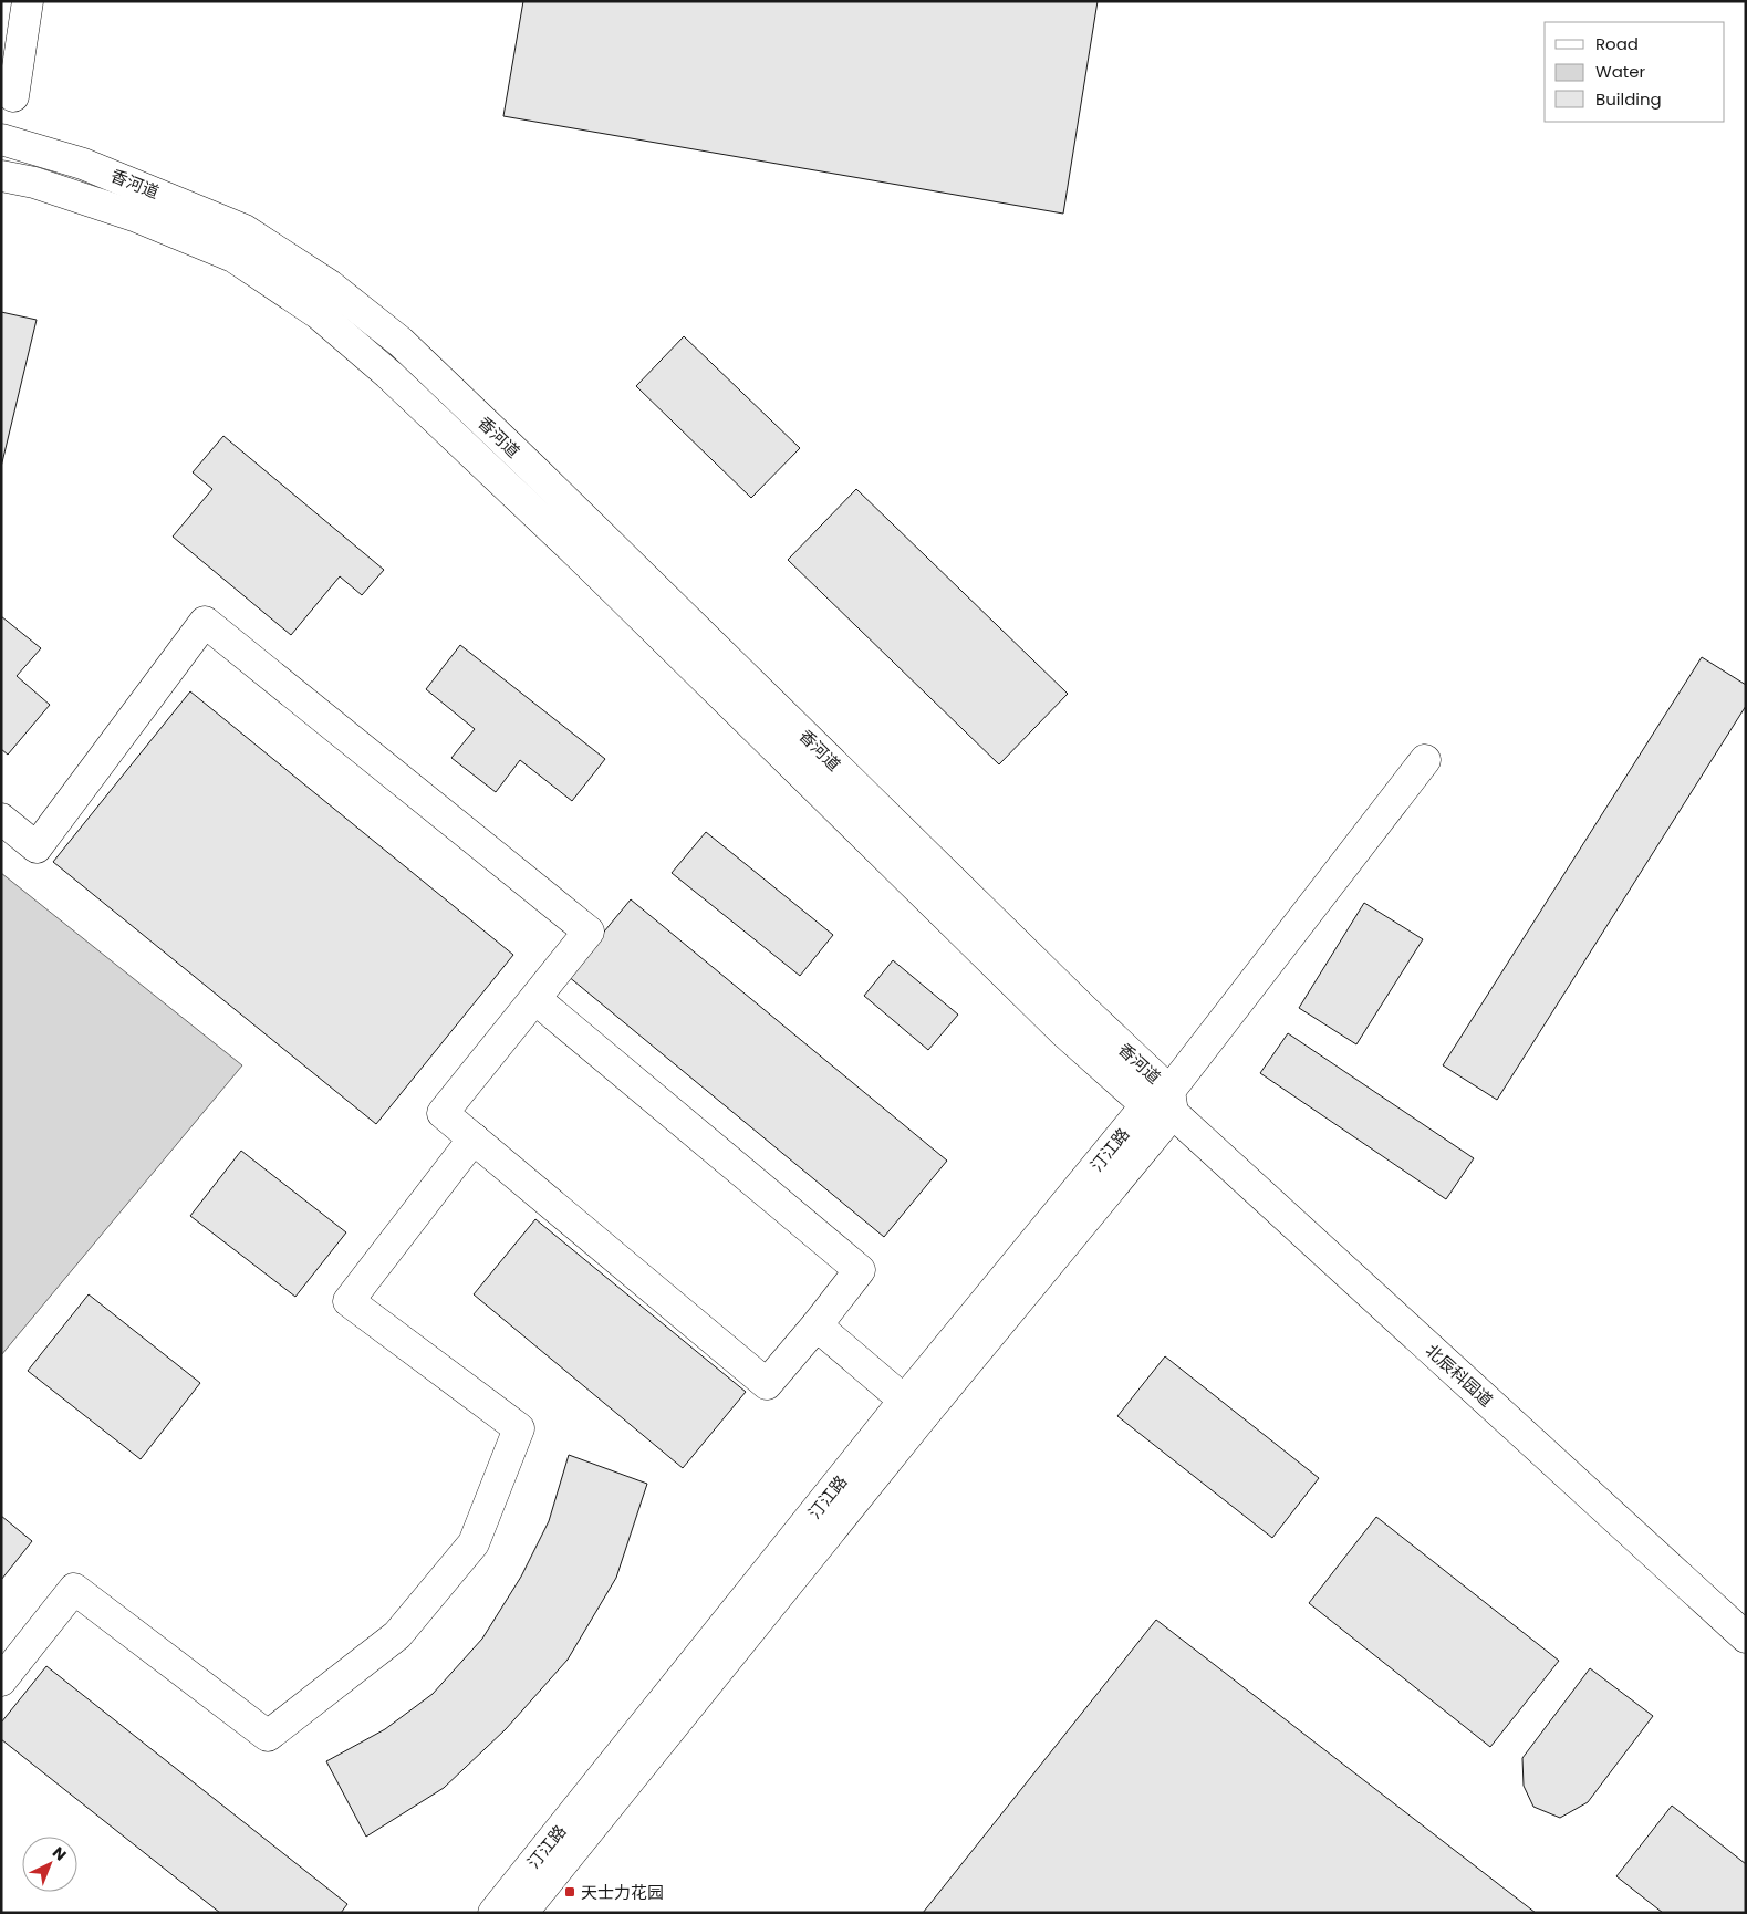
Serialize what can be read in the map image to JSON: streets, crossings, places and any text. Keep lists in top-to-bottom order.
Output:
{
  "streets": {
    "street": ["香河道", "汀江路", "北辰科园道"]
  },
  "crossings": [
    ["香河道", "汀江路"],
    ["香河道", "北辰科园道"],
    ["汀江路", "北辰科园道"]
  ],
  "places": {
    "transit": ["天士力花园"]
  },
  "legend": ["Road", "Water", "Building"],
  "north": "top right"
}
